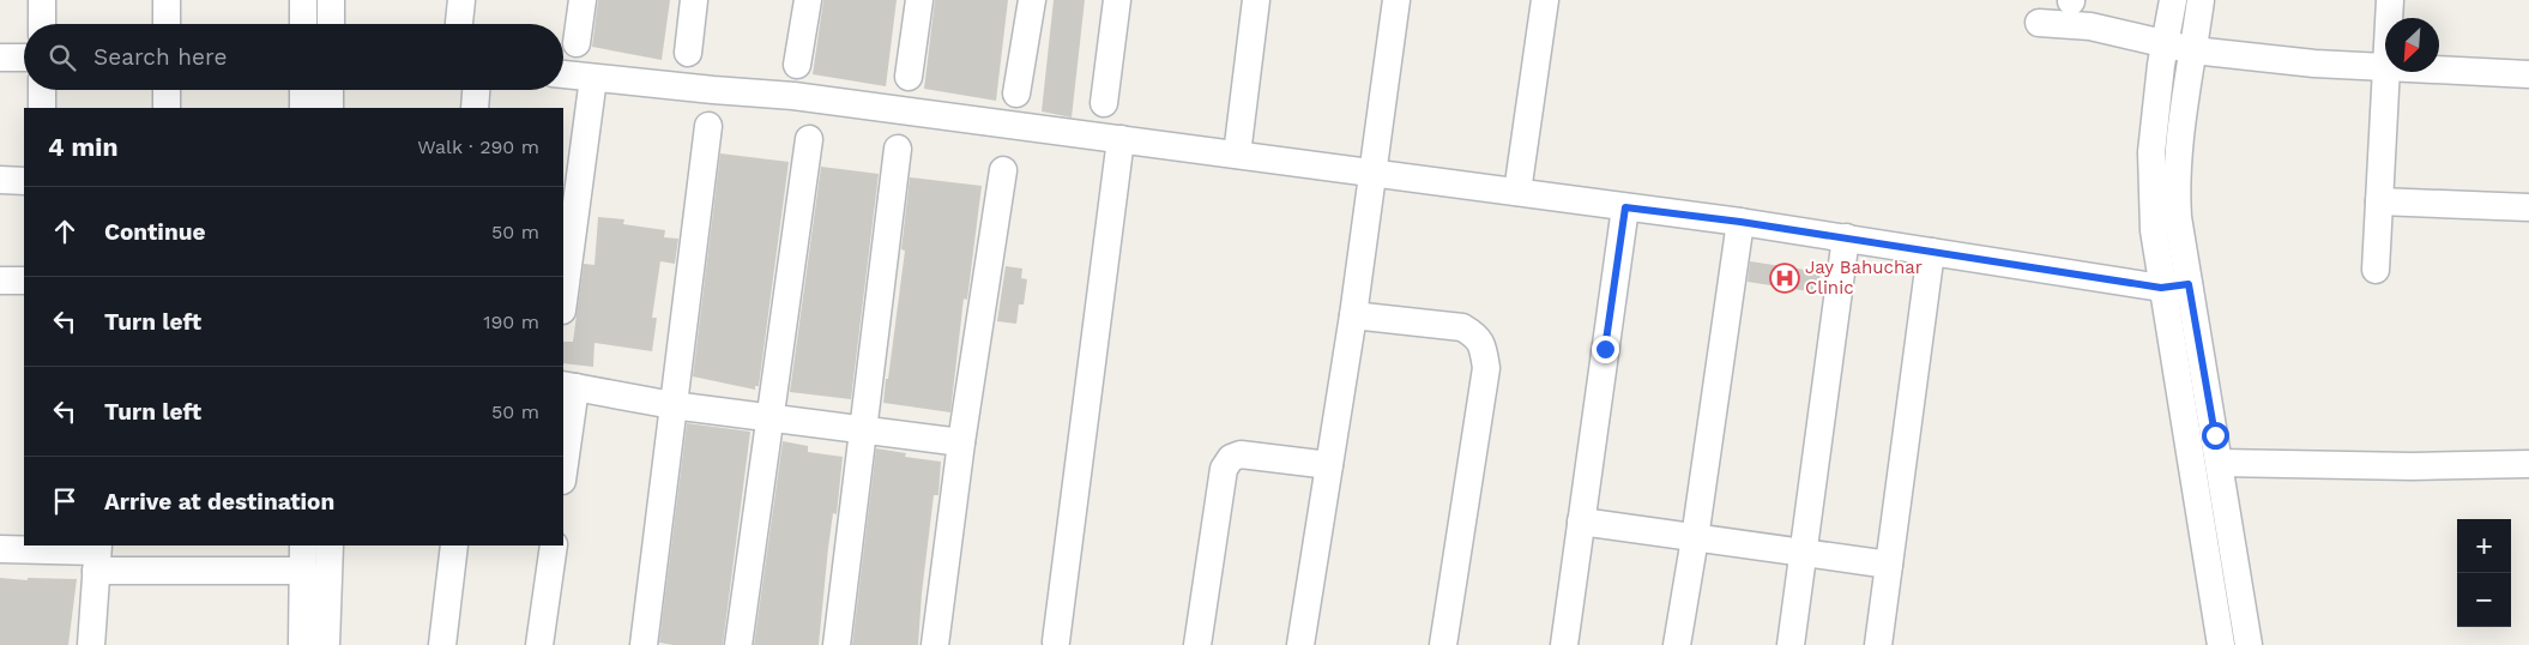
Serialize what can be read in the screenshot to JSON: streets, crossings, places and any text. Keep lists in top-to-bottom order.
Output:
{
  "places": {
    "hospital": ["Jay Bahuchar Clinic"]
  },
  "north": "bottom left",
  "page": {
    "search": "Search here",
    "heading": ["4 min", "Walk · 290 m"],
    "list": [
      ["Continue", "50 m"],
      ["Turn left", "190 m"],
      ["Turn left", "50 m"],
      "Arrive at destination"
    ],
    "map_buttons": ["+", "−"]
  }
}
